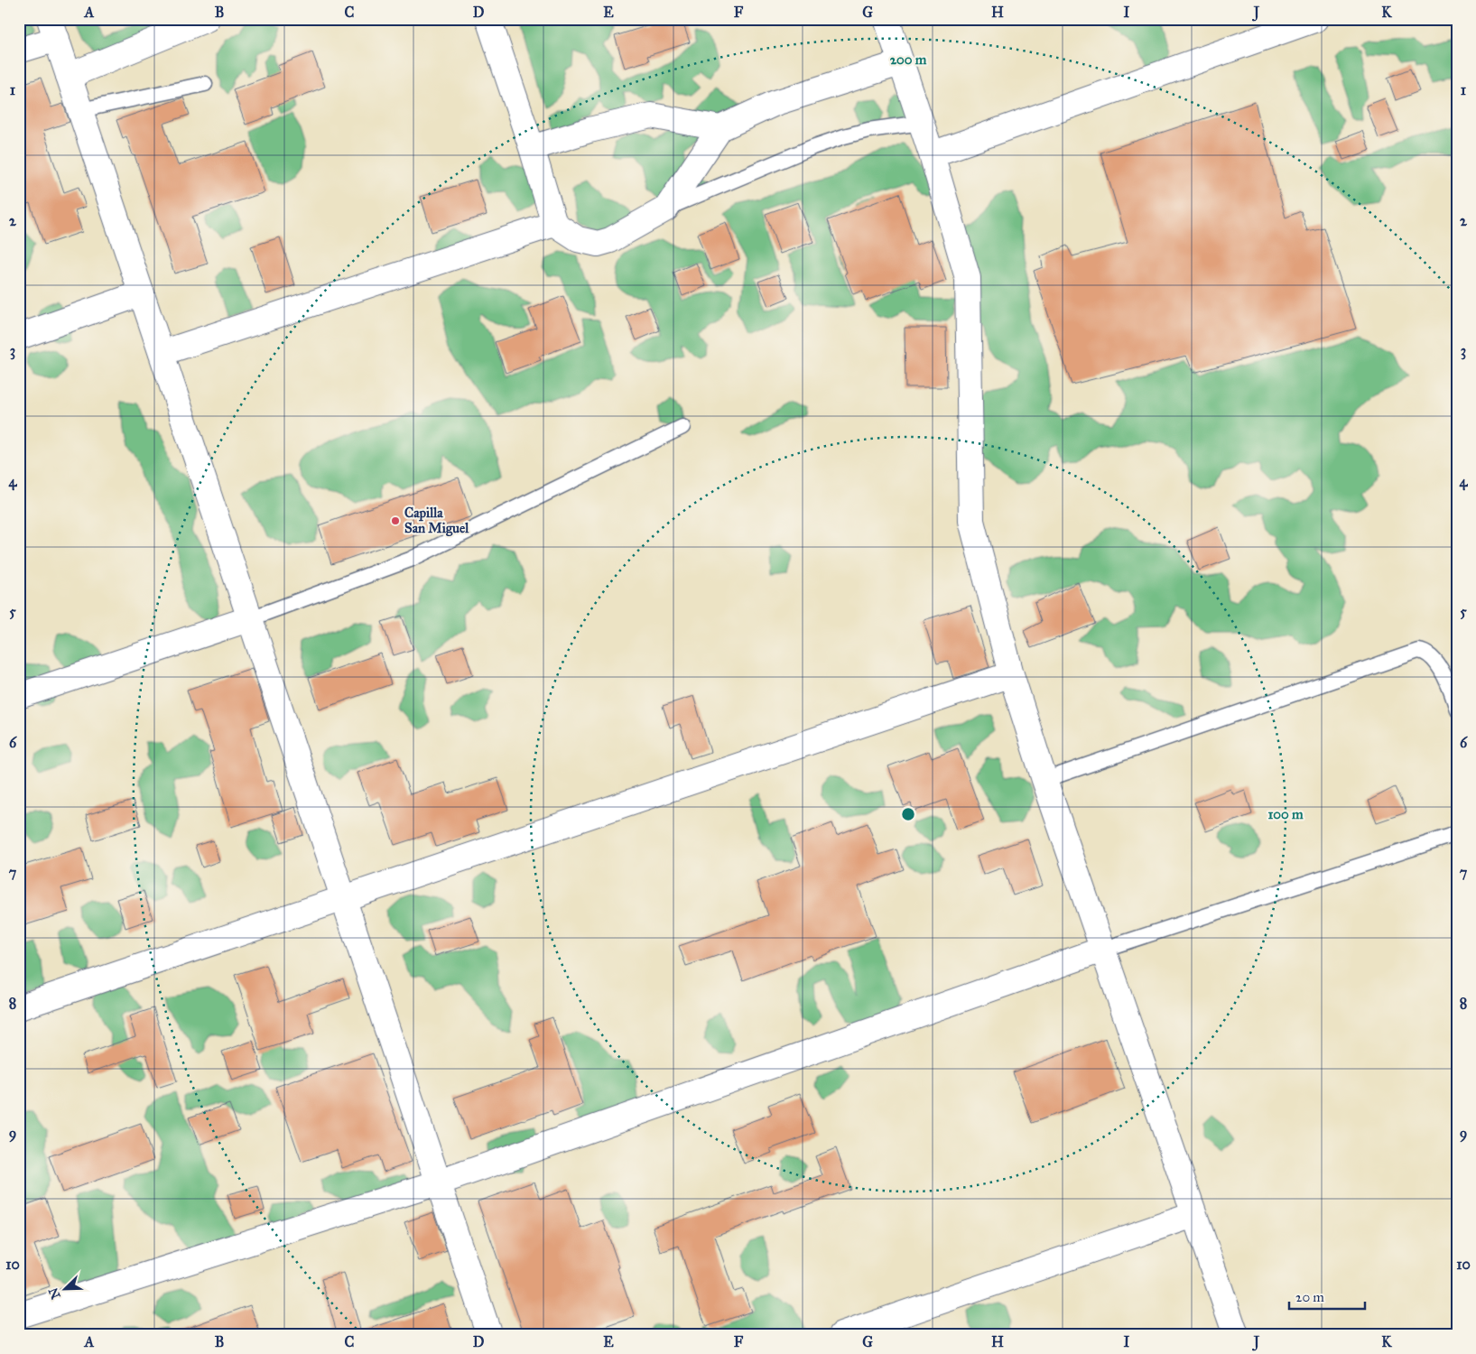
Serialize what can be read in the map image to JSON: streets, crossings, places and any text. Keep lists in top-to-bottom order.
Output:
{
  "places": ["Capilla San Miguel"],
  "scale_bar": "20 m",
  "north": "bottom left",
  "grid": {
    "columns": [
      "A",
      "B",
      "C",
      "D",
      "E",
      "F",
      "G",
      "H",
      "I",
      "J",
      "K"
    ],
    "rows": [
      "1",
      "2",
      "3",
      "4",
      "5",
      "6",
      "7",
      "8",
      "9",
      "10"
    ]
  },
  "rings": ["200 m", "100 m"]
}
